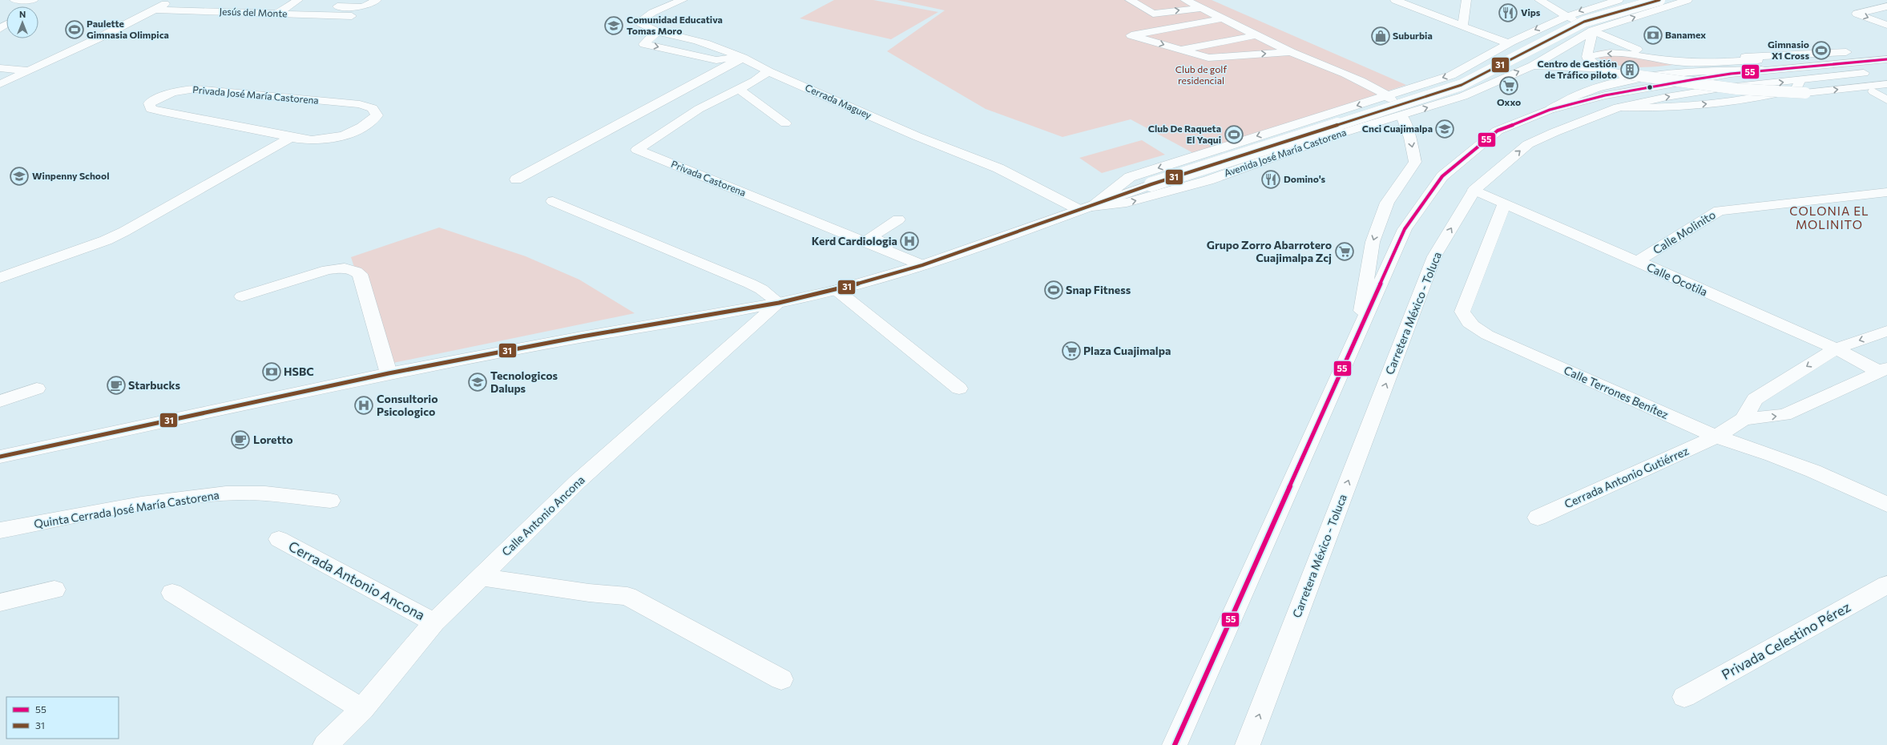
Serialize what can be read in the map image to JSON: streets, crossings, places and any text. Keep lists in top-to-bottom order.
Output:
{
  "streets": {
    "street": [
      "Jesús del Monte",
      "Privada José María Castorena",
      "Cerrada Maguey",
      "Avenida José María Castorena",
      "Privada Castorena",
      "Calle Molinito",
      "Calle Ocotila",
      "Carretera México - Toluca",
      "Calle Terrones Benítez",
      "Cerrada Antonio Gutiérrez",
      "Quinta Cerrada José María Castorena",
      "Calle Antonio Ancona",
      "Cerrada Antonio Ancona",
      "Privada Celestino Pérez"
    ]
  },
  "crossings": [
    ["Cerrada Maguey", "Avenida José María Castorena"],
    ["Cerrada Maguey", "Privada Castorena"],
    ["Avenida José María Castorena", "Privada Castorena"],
    ["Avenida José María Castorena", "Calle Antonio Ancona"],
    ["Calle Molinito", "Calle Ocotila"],
    ["Calle Ocotila", "Carretera México - Toluca"],
    ["Calle Ocotila", "Calle Terrones Benítez"],
    ["Calle Terrones Benítez", "Cerrada Antonio Gutiérrez"],
    ["Calle Antonio Ancona", "Cerrada Antonio Ancona"]
  ],
  "districts": ["COLONIA EL MOLINITO"],
  "parks": ["Club de golf residencial"],
  "places": {
    "restaurant": ["Vips", "Domino's"],
    "school or university": [
      "Comunidad Educativa Tomas Moro",
      "Cnci Cuajimalpa",
      "Winpenny School",
      "Tecnologicos Dalups"
    ],
    "sports": [
      "Paulette Gimnasia Olimpica",
      "Gimnasio X1 Cross",
      "Club De Raqueta El Yaqui",
      "Snap Fitness"
    ],
    "bank": ["Banamex", "HSBC"],
    "shop": ["Suburbia"],
    "building": ["Centro de Gestión de Tráfico piloto"],
    "supermarket": ["Oxxo", "Grupo Zorro Abarrotero Cuajimalpa Zcj", "Plaza Cuajimalpa"],
    "hospital": ["Kerd Cardiologia", "Consultorio Psicologico"],
    "cafe": ["Starbucks", "Loretto"]
  },
  "lines": ["transit line 31", "transit line 55"],
  "legend": ["55", "31"],
  "north": "top"
}
